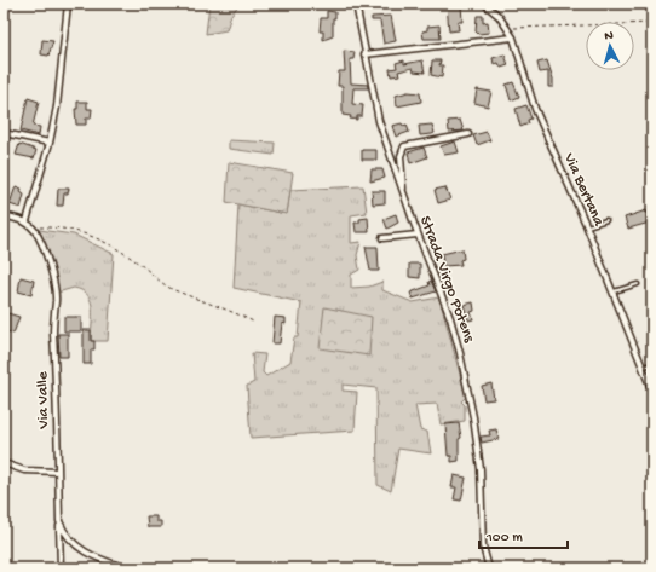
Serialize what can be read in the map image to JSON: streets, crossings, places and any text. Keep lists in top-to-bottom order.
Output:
{
  "streets": {
    "street": ["Via Bertana", "Strada Virgo Potens", "Via Valle"]
  },
  "scale_bar": "100 m",
  "north": "top"
}
